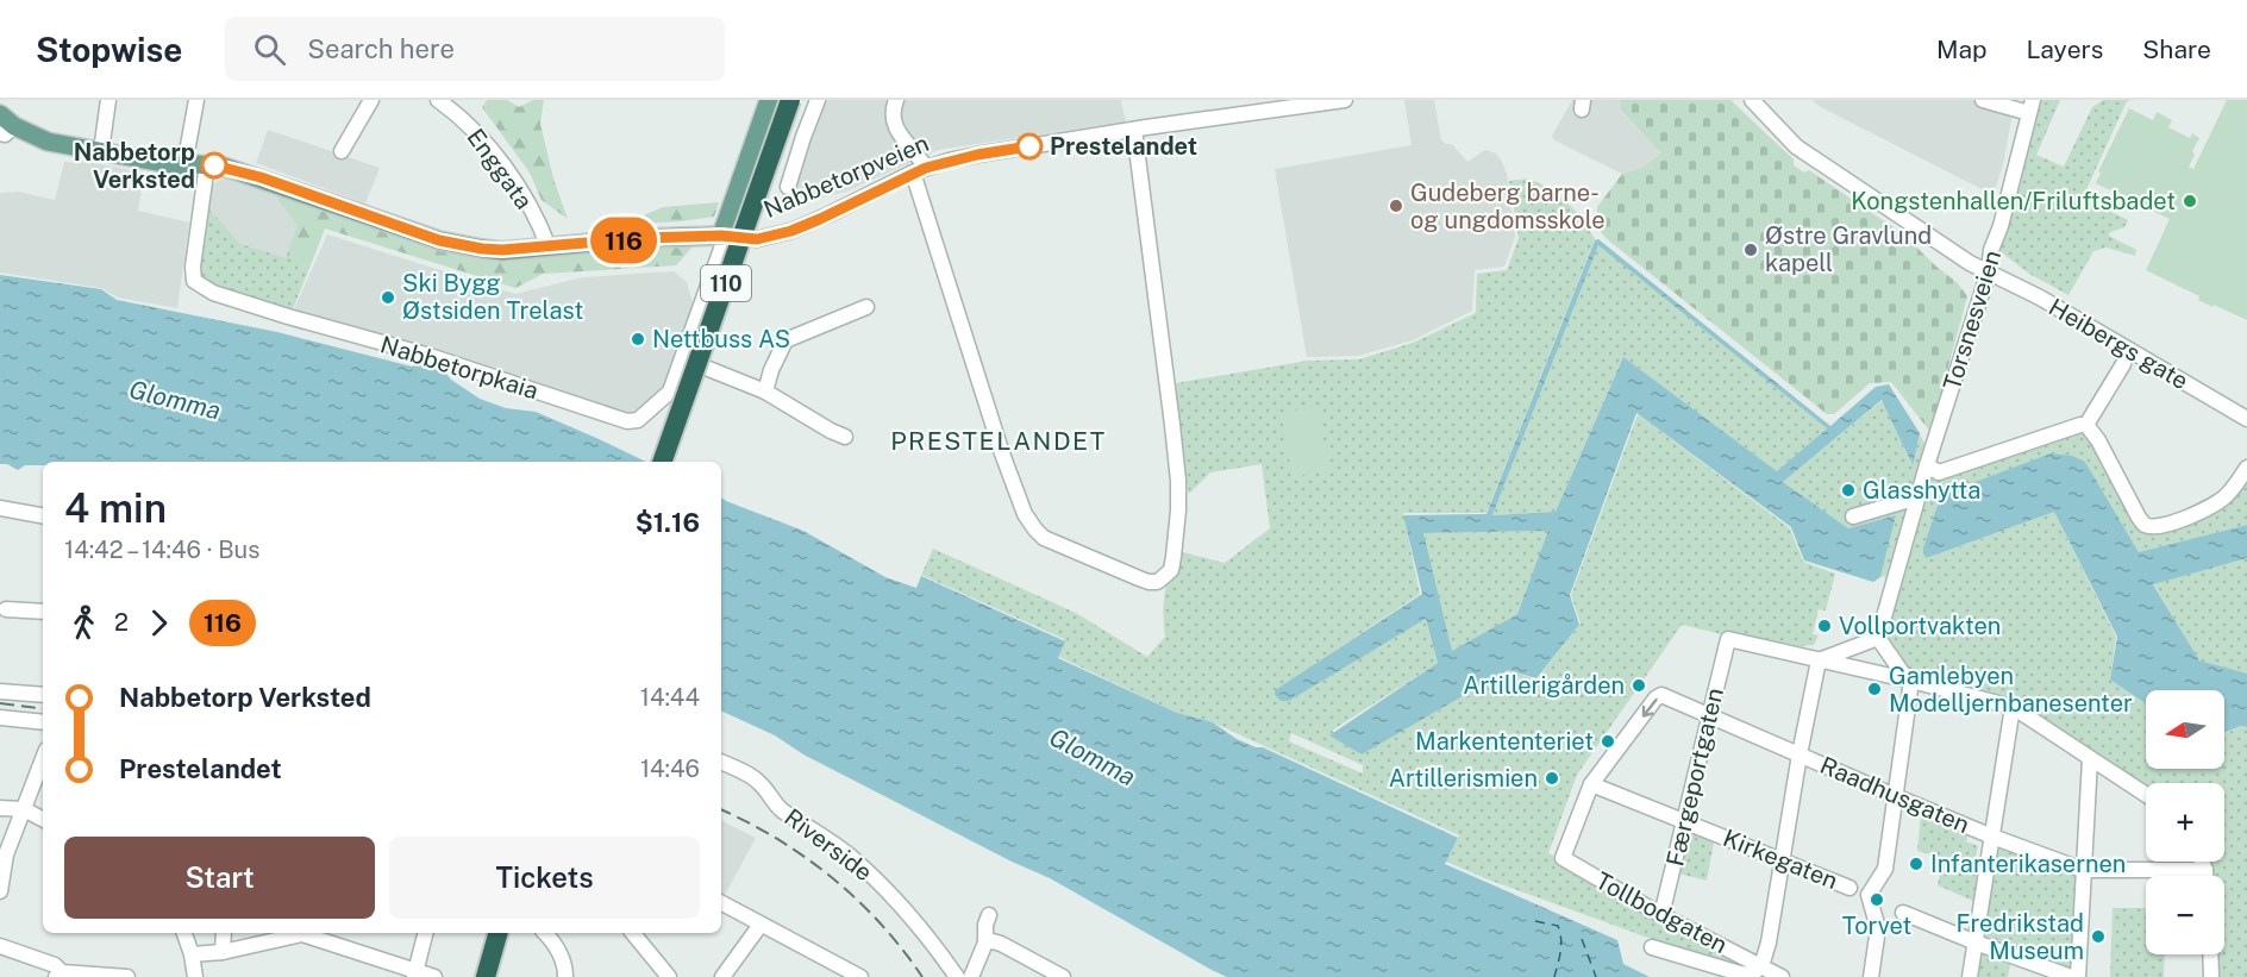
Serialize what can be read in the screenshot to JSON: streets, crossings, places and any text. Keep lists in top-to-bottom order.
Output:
{
  "streets": {
    "highway": ["110"],
    "main road": ["Nabbetorpveien"],
    "street": [
      "Enggata",
      "Torsnesveien",
      "Heibergs gate",
      "Nabbetorpkaia",
      "Færgeportgaten",
      "Raadhusgaten",
      "Riverside",
      "Kirkegaten",
      "Tollbodgaten"
    ]
  },
  "crossings": [
    ["Enggata", "Nabbetorpveien"],
    ["Nabbetorpveien", "Nabbetorpkaia"],
    ["Torsnesveien", "Heibergs gate"],
    ["Færgeportgaten", "Raadhusgaten"],
    ["Færgeportgaten", "Kirkegaten"],
    ["Færgeportgaten", "Tollbodgaten"],
    ["Raadhusgaten", "Kirkegaten"],
    ["Raadhusgaten", "Tollbodgaten"],
    ["Kirkegaten", "Tollbodgaten"]
  ],
  "districts": ["PRESTELANDET"],
  "water": ["Glomma"],
  "places": [
    "Prestelandet",
    "Nabbetorp Verksted",
    "Kongstenhallen/Friluftsbadet",
    "Gudeberg barne- og ungdomsskole",
    "Østre Gravlund kapell",
    "Ski Bygg Østsiden Trelast",
    "Nettbuss AS",
    "Glasshytta",
    "Vollportvakten",
    "Artillerigården",
    "Gamlebyen Modelljernbanesenter",
    "Markententeriet",
    "Artillerismien",
    "Infanterikasernen",
    "Torvet",
    "Fredrikstad Museum"
  ],
  "lines": ["bus line 116"],
  "north": "left",
  "page": {
    "header": "Stopwise",
    "search": "Search here",
    "nav": ["Map", "Layers", "Share"],
    "on_map": "116",
    "heading": ["4 min", "14:42 – 14:46 · Bus", "$1.16"],
    "legs": ["2", "116"],
    "list": [
      {
        "name": "Nabbetorp Verksted",
        "value": "14:44"
      },
      {
        "name": "Prestelandet",
        "value": "14:46"
      }
    ],
    "map_buttons": ["+", "−"],
    "buttons": ["Start", "Tickets"]
  }
}
